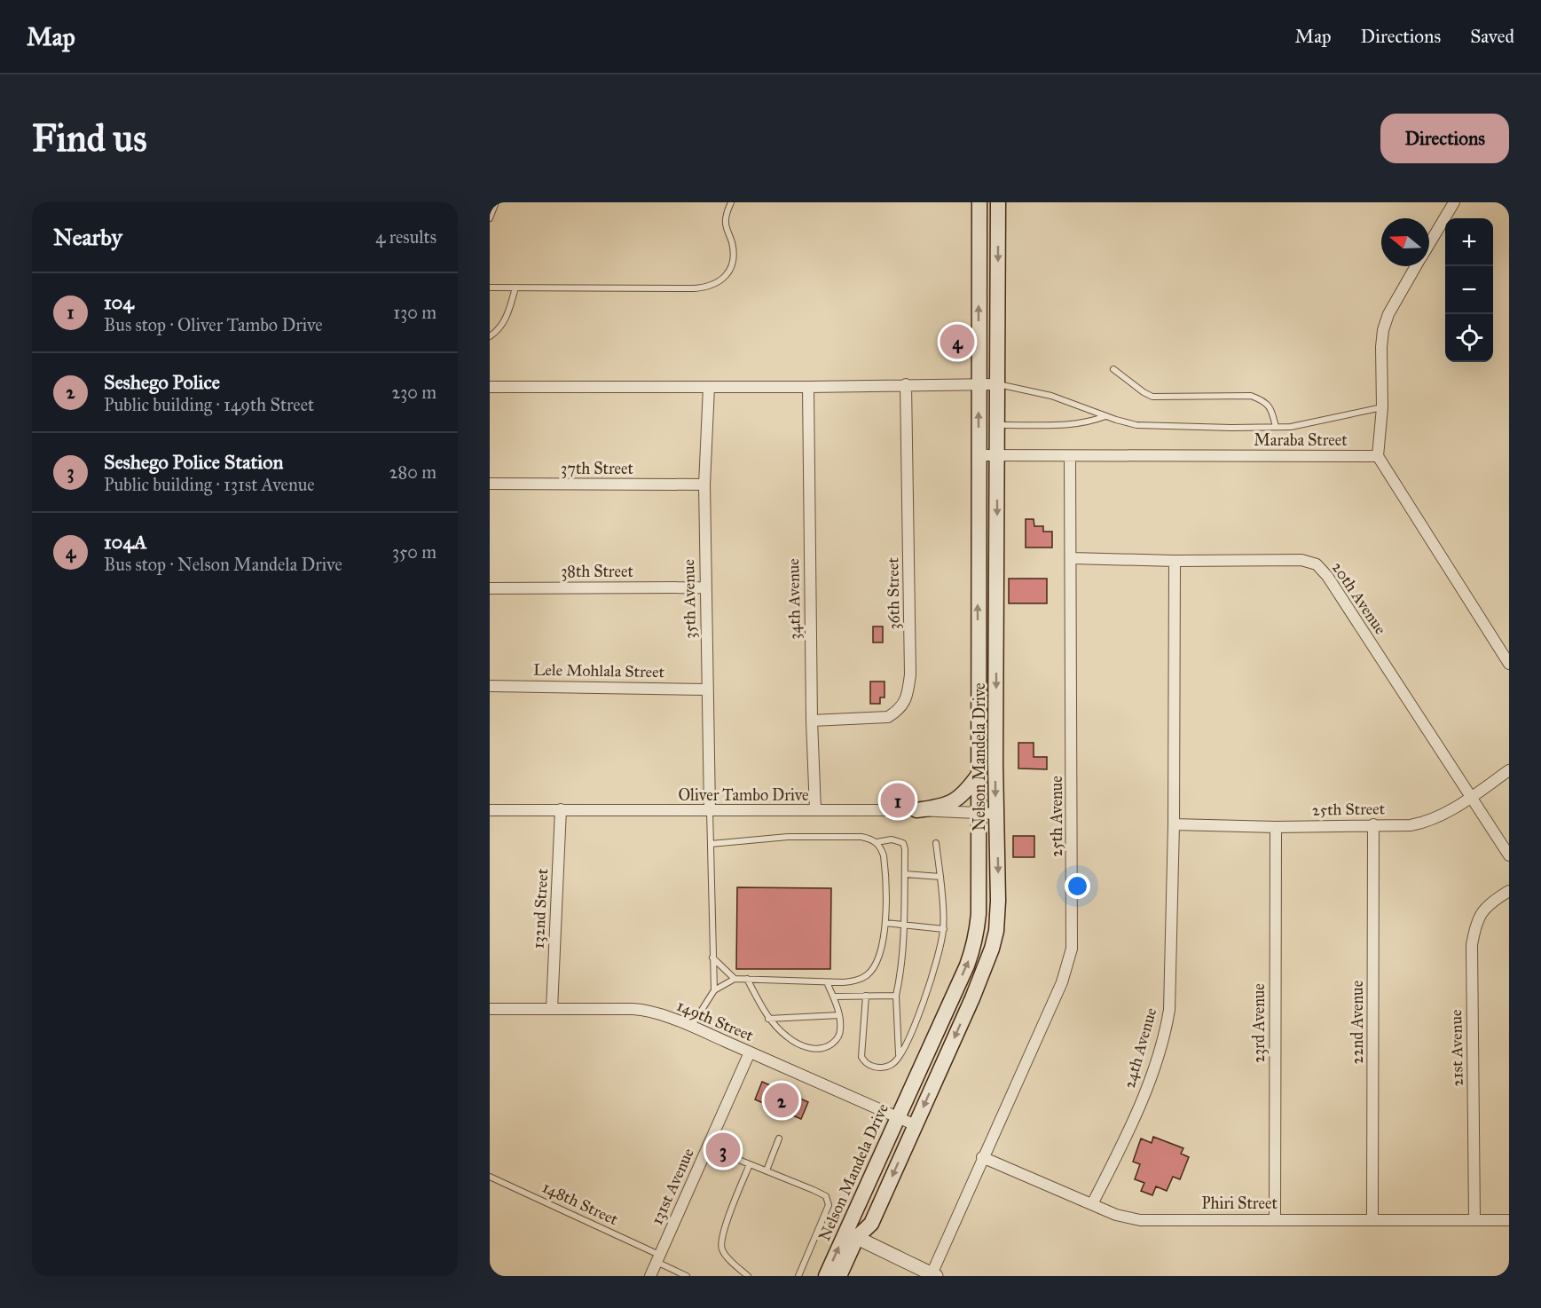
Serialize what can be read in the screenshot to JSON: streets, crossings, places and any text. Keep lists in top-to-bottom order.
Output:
{
  "streets": {
    "main road": ["Nelson Mandela Drive"],
    "street": [
      "Maraba Street",
      "37th Street",
      "38th Street",
      "36th Street",
      "20th Avenue",
      "35th Avenue",
      "34th Avenue",
      "Lele Mohlala Street",
      "Oliver Tambo Drive",
      "25th Street",
      "25th Avenue",
      "132nd Street",
      "149th Street",
      "22nd Avenue",
      "23rd Avenue",
      "24th Avenue",
      "21st Avenue",
      "131st Avenue",
      "Phiri Street"
    ],
    "lane": ["148th Street"]
  },
  "crossings": [
    ["Maraba Street", "Nelson Mandela Drive"],
    ["Maraba Street", "25th Avenue"],
    ["37th Street", "35th Avenue"],
    ["38th Street", "35th Avenue"],
    ["36th Street", "34th Avenue"],
    ["20th Avenue", "25th Street"],
    ["20th Avenue", "25th Avenue"],
    ["20th Avenue", "24th Avenue"],
    ["35th Avenue", "Lele Mohlala Street"],
    ["35th Avenue", "Oliver Tambo Drive"],
    ["34th Avenue", "Oliver Tambo Drive"],
    ["Nelson Mandela Drive", "Oliver Tambo Drive"],
    ["Nelson Mandela Drive", "149th Street"],
    ["Oliver Tambo Drive", "132nd Street"],
    ["25th Street", "22nd Avenue"],
    ["25th Street", "23rd Avenue"],
    ["25th Street", "24th Avenue"],
    ["25th Avenue", "Phiri Street"],
    ["132nd Street", "149th Street"],
    ["149th Street", "131st Avenue"],
    ["22nd Avenue", "Phiri Street"],
    ["23rd Avenue", "Phiri Street"],
    ["24th Avenue", "Phiri Street"],
    ["21st Avenue", "Phiri Street"],
    ["131st Avenue", "148th Street"]
  ],
  "north": "left",
  "page": {
    "header": "Map",
    "nav": ["Map", "Directions", "Saved"],
    "buttons": "Directions",
    "title": "Find us",
    "heading": ["Nearby", "4 results"],
    "map_buttons": ["+", "−"],
    "list": [
      {
        "mark": "1",
        "name": "104",
        "note": "Bus stop · Oliver Tambo Drive",
        "value": "130 m"
      },
      {
        "mark": "2",
        "name": "Seshego Police",
        "note": "Public building · 149th Street",
        "value": "230 m"
      },
      {
        "mark": "3",
        "name": "Seshego Police Station",
        "note": "Public building · 131st Avenue",
        "value": "280 m"
      },
      {
        "mark": "4",
        "name": "104A",
        "note": "Bus stop · Nelson Mandela Drive",
        "value": "350 m"
      }
    ],
    "pins": [
      "4",
      "1",
      "2",
      "3"
    ]
  }
}
